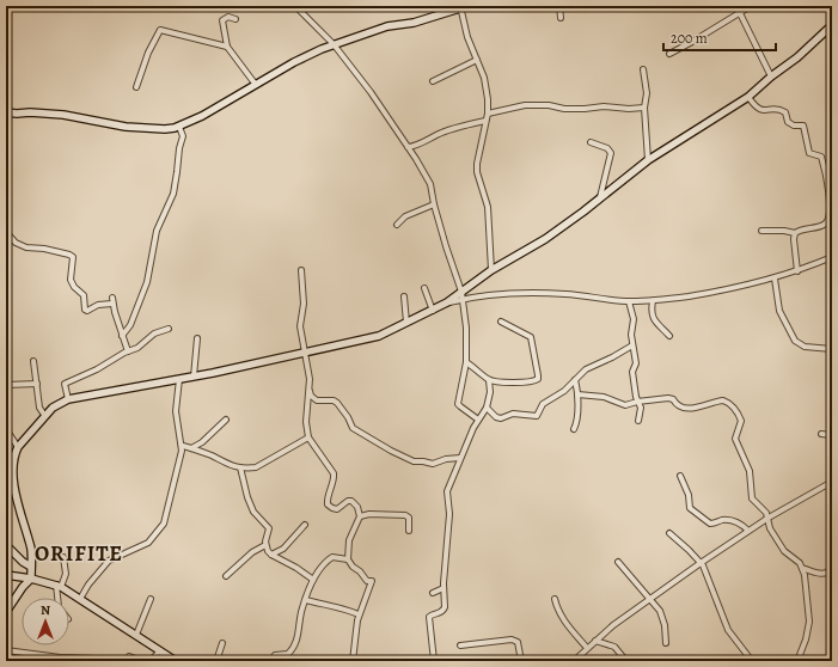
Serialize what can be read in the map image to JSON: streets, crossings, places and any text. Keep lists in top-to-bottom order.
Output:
{
  "districts": ["ORIFITE"],
  "scale_bar": "200 m",
  "north": "top"
}
